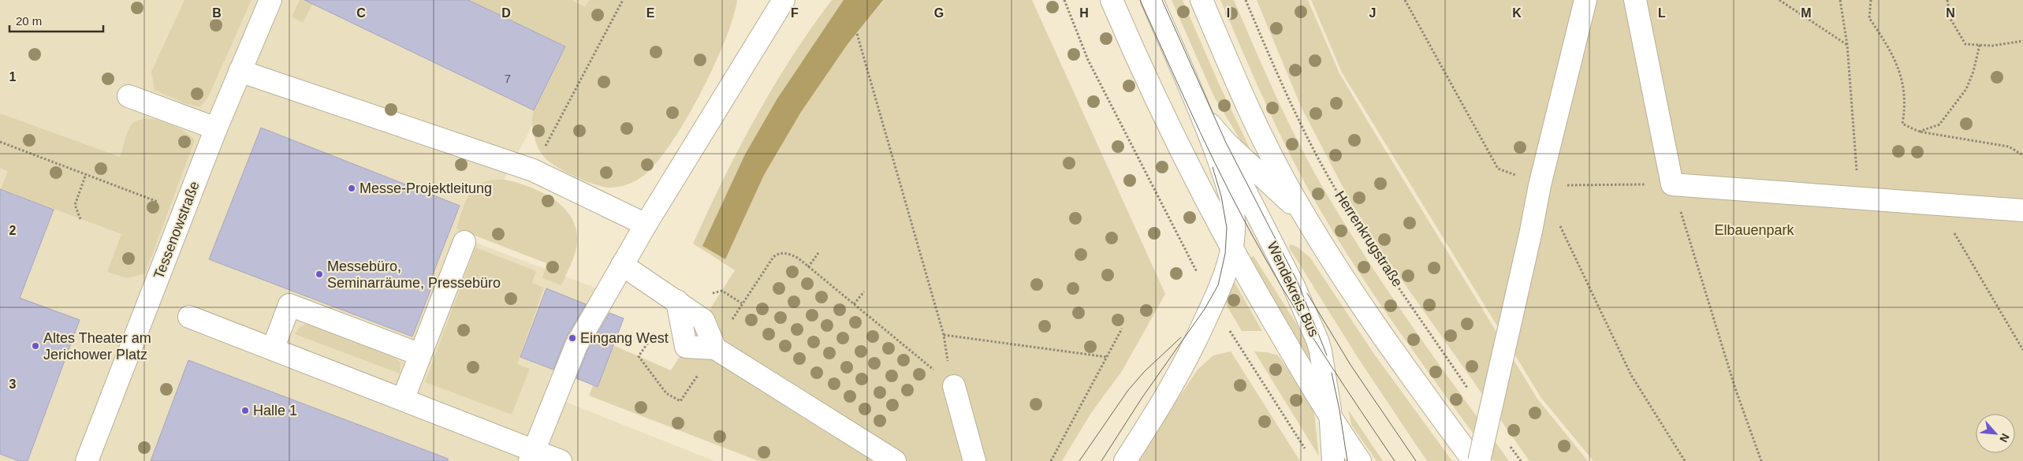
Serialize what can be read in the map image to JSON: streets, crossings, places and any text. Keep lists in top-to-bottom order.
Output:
{
  "streets": {
    "street": ["Tessenowstraße", "Wendekreis Bus"],
    "path": ["Herrenkrugstraße"]
  },
  "parks": ["Elbauenpark"],
  "places": [
    "Messe-Projektleitung",
    "Messebüro, Seminarräume, Pressebüro",
    "Eingang West",
    "Altes Theater am Jerichower Platz",
    "Halle 1"
  ],
  "house_numbers": ["7"],
  "scale_bar": "20 m",
  "north": "bottom right",
  "grid": {
    "columns": [
      "B",
      "C",
      "D",
      "E",
      "F",
      "G",
      "H",
      "I",
      "J",
      "K",
      "L",
      "M",
      "N"
    ],
    "rows": ["1", "2", "3"]
  }
}
